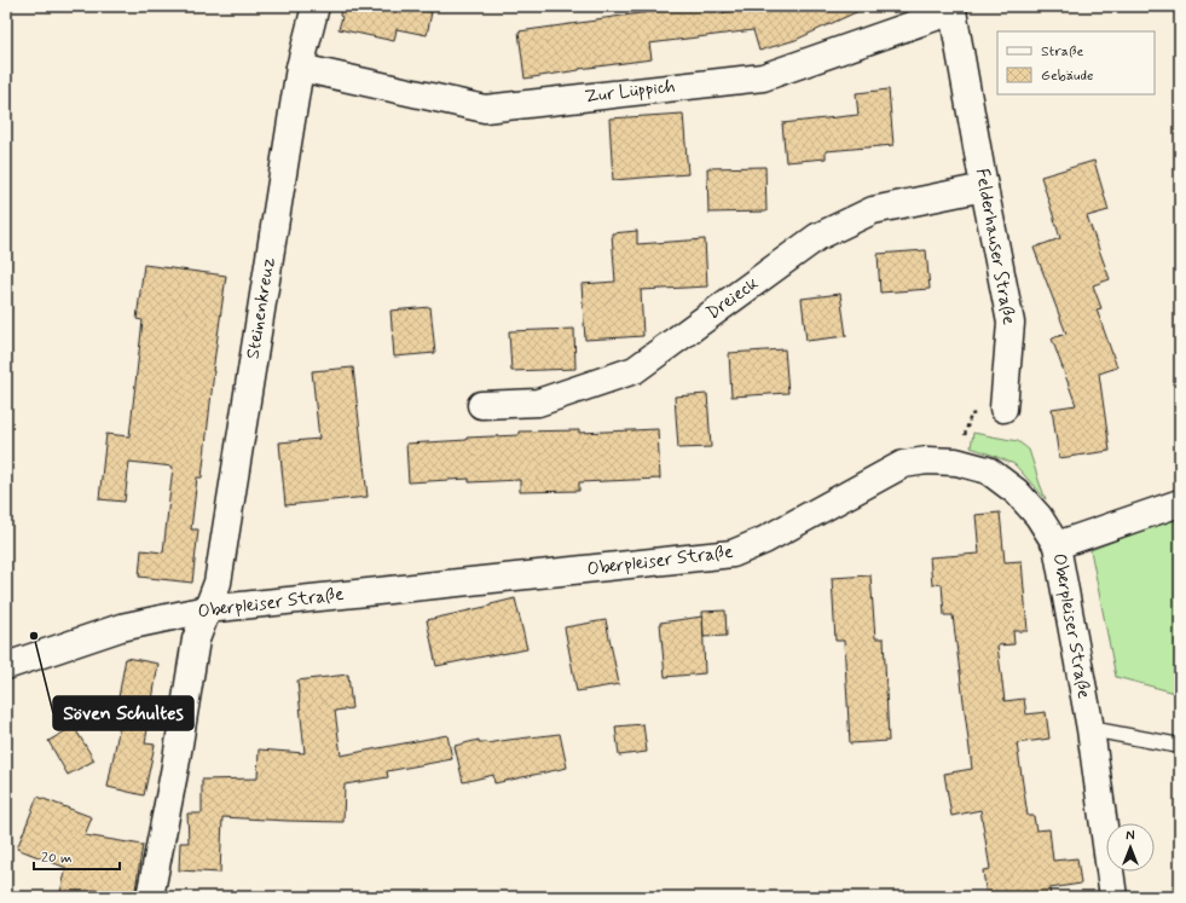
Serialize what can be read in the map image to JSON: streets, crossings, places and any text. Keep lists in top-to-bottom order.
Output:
{
  "streets": {
    "street": [
      "Zur Lüppich",
      "Felderhauser Straße",
      "Dreieck",
      "Steinenkreuz",
      "Oberpleiser Straße"
    ]
  },
  "crossings": [
    ["Zur Lüppich", "Felderhauser Straße"],
    ["Zur Lüppich", "Steinenkreuz"],
    ["Felderhauser Straße", "Dreieck"],
    ["Steinenkreuz", "Oberpleiser Straße"]
  ],
  "places": ["Söven Schultes"],
  "legend": ["Straße", "Gebäude"],
  "scale_bar": "20 m",
  "north": "top"
}
